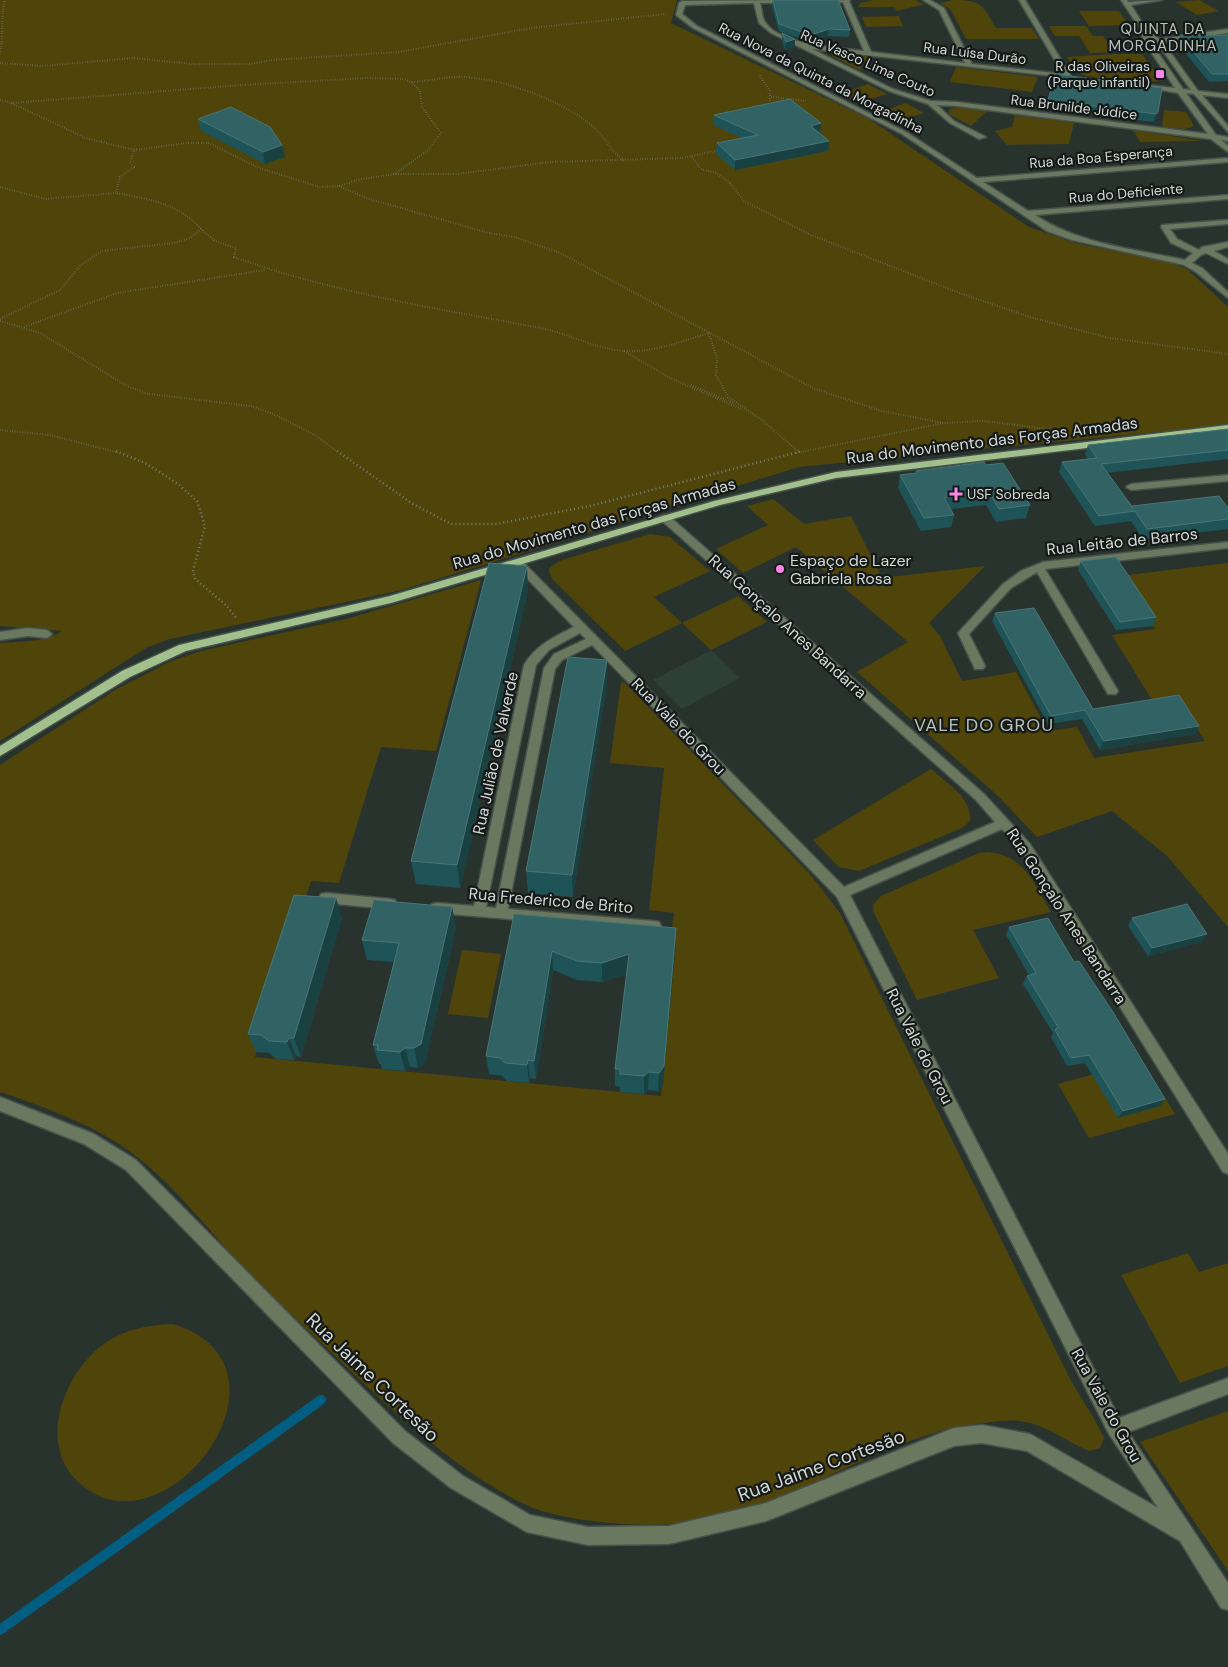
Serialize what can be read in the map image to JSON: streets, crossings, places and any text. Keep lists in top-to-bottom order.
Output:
{
  "streets": {
    "main road": ["Rua do Movimento das Forças Armadas"],
    "street": [
      "Rua Luísa Durão",
      "Rua Vasco Lima Couto",
      "Rua Nova da Quinta da Morgadinha",
      "Rua Brunilde Júdice",
      "Rua da Boa Esperança",
      "Rua do Deficiente",
      "Rua Leitão de Barros",
      "Rua Gonçalo Anes Bandarra",
      "Rua Vale do Grou",
      "Rua Julião de Valverde",
      "Rua Frederico de Brito",
      "Rua Jaime Cortesão"
    ]
  },
  "crossings": [
    ["Rua Luísa Durão", "Rua Vasco Lima Couto"],
    ["Rua Vasco Lima Couto", "Rua Brunilde Júdice"],
    ["Rua Nova da Quinta da Morgadinha", "Rua da Boa Esperança"],
    ["Rua Nova da Quinta da Morgadinha", "Rua do Deficiente"],
    ["Rua do Movimento das Forças Armadas", "Rua Gonçalo Anes Bandarra"],
    ["Rua do Movimento das Forças Armadas", "Rua Vale do Grou"],
    ["Rua Vale do Grou", "Rua Julião de Valverde"],
    ["Rua Vale do Grou", "Rua Jaime Cortesão"],
    ["Rua Julião de Valverde", "Rua Frederico de Brito"]
  ],
  "districts": ["QUINTA DA MORGADINHA", "VALE DO GROU"],
  "places": {
    "transit": ["R das Oliveiras (Parque infantil)"],
    "health": ["USF Sobreda"],
    "other": ["Espaço de Lazer Gabriela Rosa"]
  }
}
